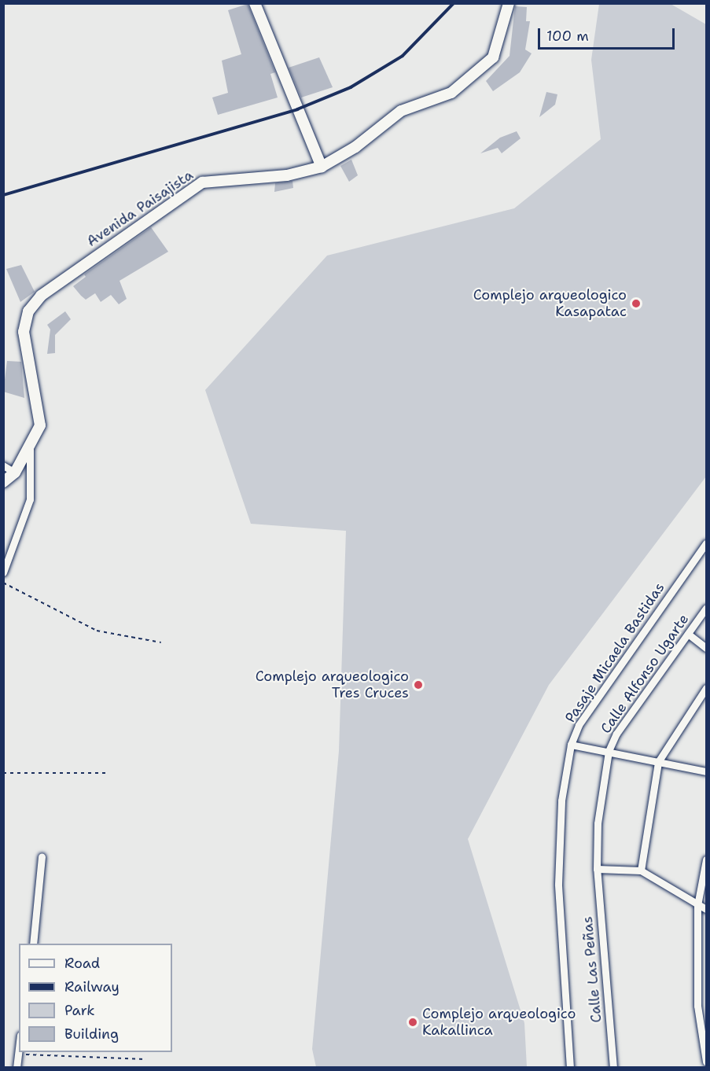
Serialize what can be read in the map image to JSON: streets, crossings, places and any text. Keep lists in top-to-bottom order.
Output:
{
  "streets": {
    "main road": ["Avenida Paisajista"],
    "street": ["Pasaje Micaela Bastidas", "Calle Alfonso Ugarte", "Calle Las Peñas"]
  },
  "crossings": [
    ["Calle Alfonso Ugarte", "Calle Las Peñas"]
  ],
  "places": ["Complejo arqueologico Kasapatac", "Complejo arqueologico Tres Cruces", "Complejo arqueologico Kakallinca"],
  "legend": [
    "Road",
    "Railway",
    "Park",
    "Building"
  ],
  "scale_bar": "100 m"
}
